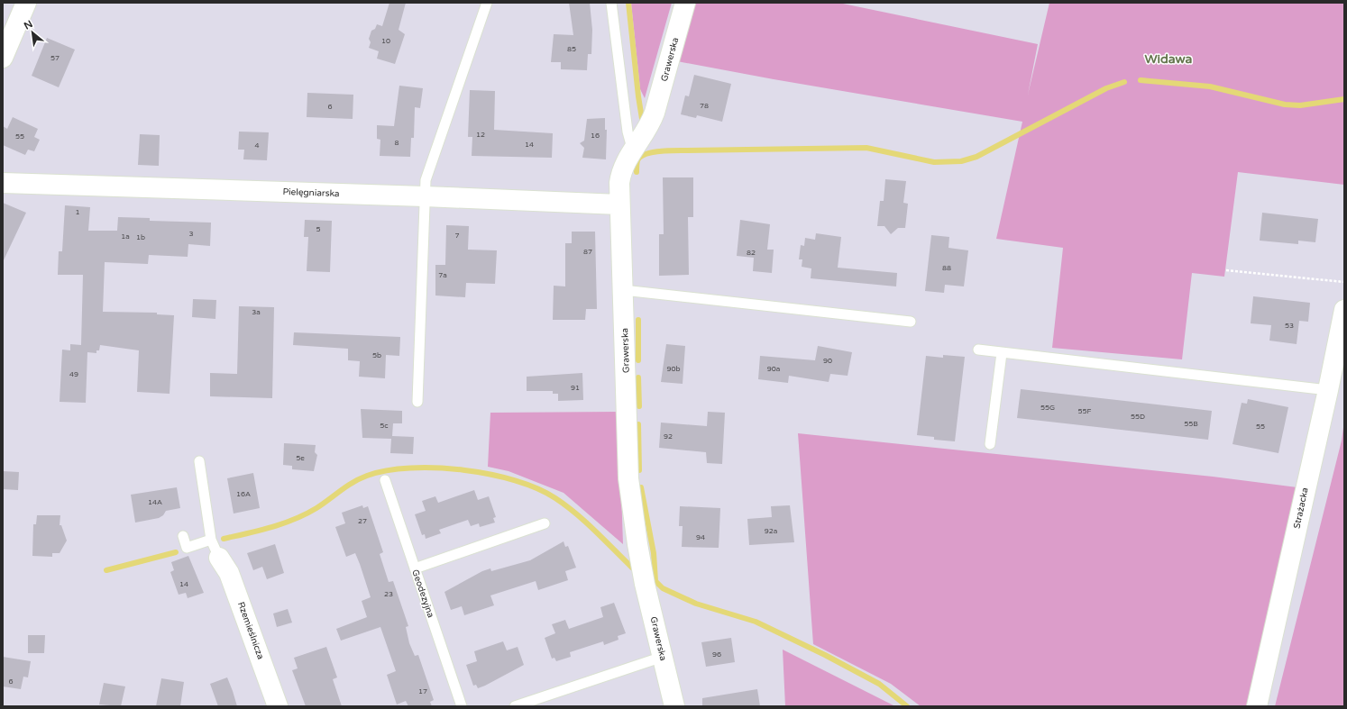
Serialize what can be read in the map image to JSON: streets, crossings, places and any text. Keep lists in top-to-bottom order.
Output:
{
  "streets": {
    "street": [
      "Grawerska",
      "Pielęgniarska",
      "Strażacka",
      "Rzemieślnicza"
    ],
    "lane": ["Geodezyjna"]
  },
  "crossings": [
    ["Grawerska", "Pielęgniarska"]
  ],
  "districts": ["Widawa"],
  "house_numbers": [
    "10",
    "85",
    "57",
    "78",
    "6",
    "12",
    "16",
    "55",
    "8",
    "14",
    "4",
    "1",
    "5",
    "3",
    "7",
    "1a",
    "1b",
    "87",
    "82",
    "88",
    "7a",
    "3a",
    "53",
    "5b",
    "90",
    "90b",
    "90a",
    "49",
    "91",
    "55G",
    "55F",
    "55D",
    "55B",
    "5c",
    "55",
    "92",
    "5e",
    "16A",
    "14A",
    "27",
    "92a",
    "94",
    "14",
    "23",
    "96",
    "6",
    "17"
  ],
  "north": "top left"
}
